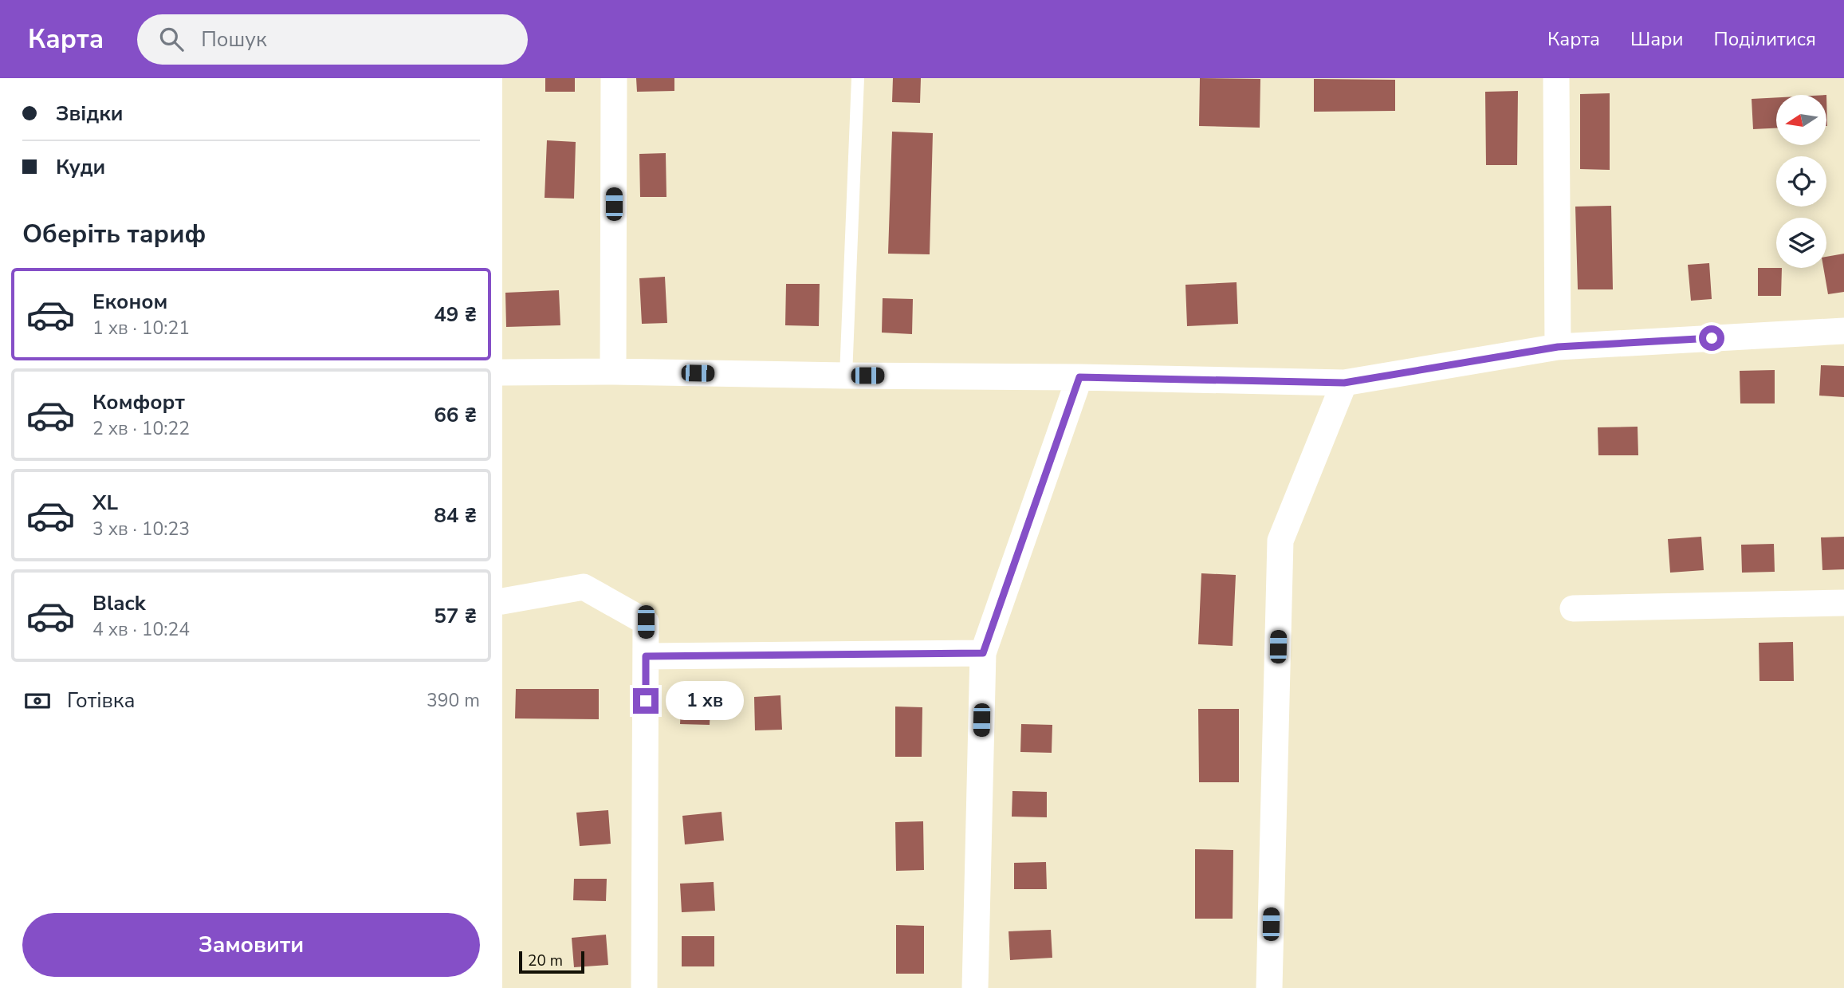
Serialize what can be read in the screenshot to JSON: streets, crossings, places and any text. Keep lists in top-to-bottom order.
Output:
{
  "scale_bar": "20 m",
  "north": "left",
  "page": {
    "header": "Карта",
    "search": "Пошук",
    "nav": ["Карта", "Шари", "Поділитися"],
    "banner": ["Звідки", "Куди"],
    "heading": "Оберіть тариф",
    "list": [
      {
        "name": "Економ",
        "note": "1 хв · 10:21",
        "value": "49 ₴"
      },
      {
        "name": "Комфорт",
        "note": "2 хв · 10:22",
        "value": "66 ₴"
      },
      {
        "name": "XL",
        "note": "3 хв · 10:23",
        "value": "84 ₴"
      },
      {
        "name": "Black",
        "note": "4 хв · 10:24",
        "value": "57 ₴"
      }
    ],
    "pay": ["Готівка", "390 m"],
    "bubble": "1 хв",
    "buttons": "Замовити",
    "scale": "20 m"
  }
}
